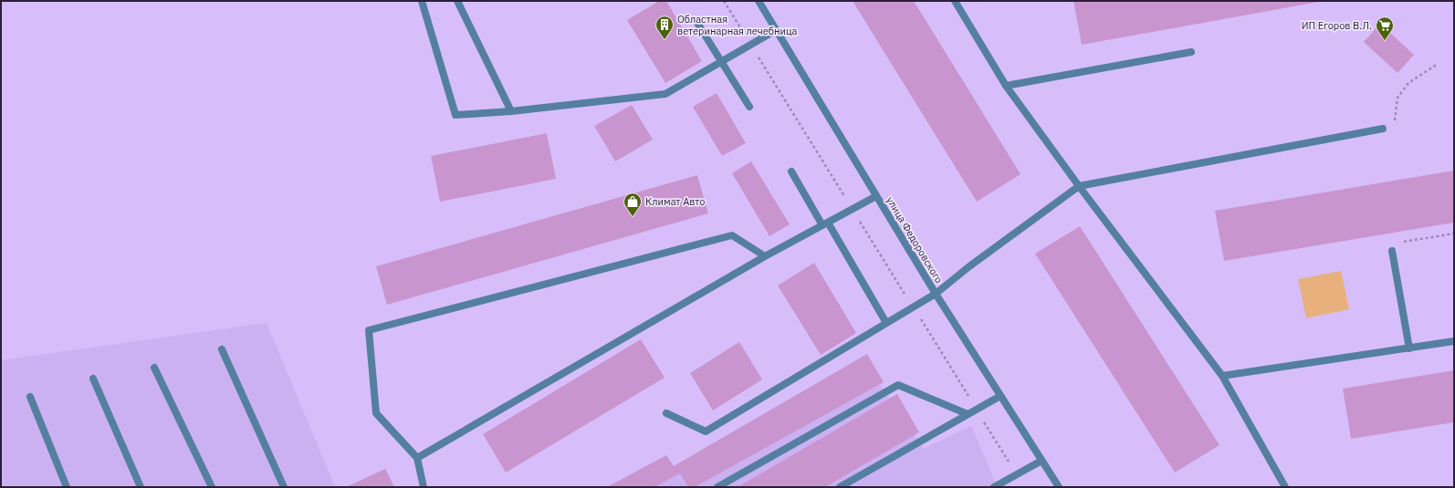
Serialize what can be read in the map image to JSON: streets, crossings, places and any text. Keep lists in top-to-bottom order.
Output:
{
  "streets": {
    "street": ["улица Федоровского"]
  },
  "places": {
    "building": ["Областная ветеринарная лечебница"],
    "supermarket": ["ИП Егоров В.Л."],
    "shop": ["Климат Авто"]
  }
}
